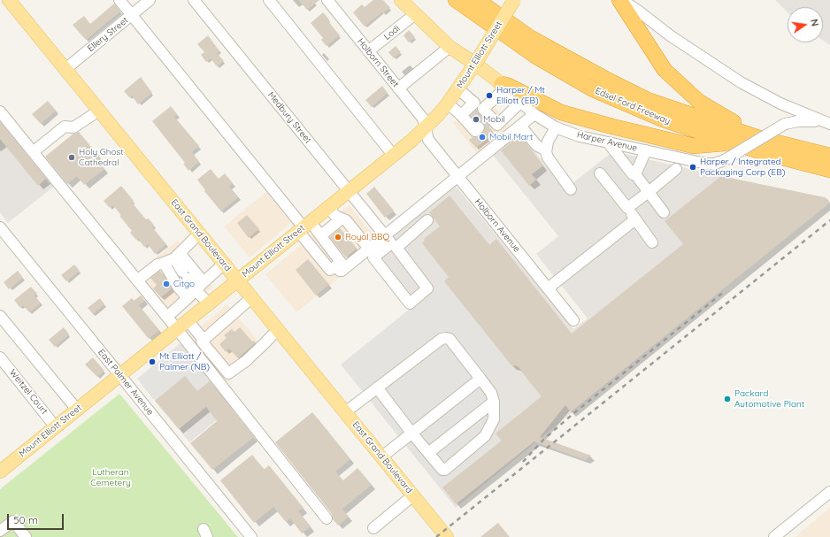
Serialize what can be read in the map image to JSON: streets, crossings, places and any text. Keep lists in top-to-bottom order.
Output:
{
  "streets": {
    "highway": ["Edsel Ford Freeway"],
    "main road": ["Mount Elliott Street", "Harper Avenue", "East Grand Boulevard"],
    "street": [
      "Lodi",
      "Ellery Street",
      "Holborn Street",
      "Medbury Street",
      "Holborn Avenue",
      "East Palmer Avenue",
      "Weitzel Court"
    ]
  },
  "crossings": [
    ["Lodi", "Holborn Street"],
    ["Lodi", "Harper Avenue"],
    ["Ellery Street", "East Grand Boulevard"],
    ["Mount Elliott Street", "Holborn Street"],
    ["Mount Elliott Street", "Medbury Street"],
    ["Mount Elliott Street", "Harper Avenue"],
    ["Mount Elliott Street", "Holborn Avenue"],
    ["Mount Elliott Street", "East Grand Boulevard"],
    ["Mount Elliott Street", "East Palmer Avenue"],
    ["Mount Elliott Street", "Weitzel Court"],
    ["Holborn Street", "Holborn Avenue"]
  ],
  "parks": ["Lutheran Cemetery"],
  "places": [
    "Harper / Mt Elliott (EB)",
    "Mobil",
    "Mobil Mart",
    "Holy Ghost Cathedral",
    "Harper / Integrated Packaging Corp (EB)",
    "Royal BBQ",
    "Citgo",
    "Mt Elliott / Palmer (NB)",
    "Packard Automotive Plant"
  ],
  "scale_bar": "50 m",
  "north": "right"
}
